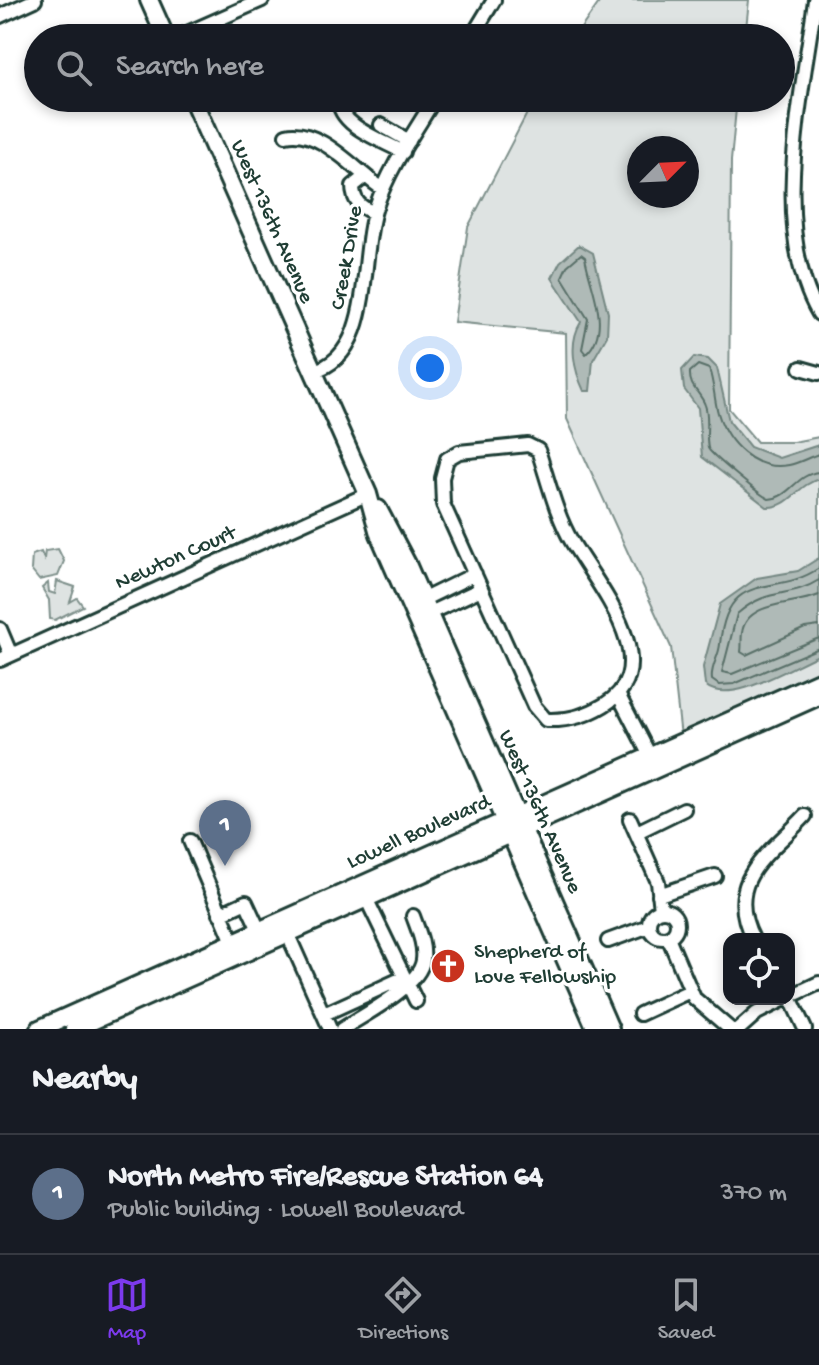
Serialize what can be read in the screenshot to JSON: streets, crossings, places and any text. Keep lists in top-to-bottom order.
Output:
{
  "streets": {
    "main road": ["West 136th Avenue", "Lowell Boulevard"],
    "street": ["Creek Drive", "Newton Court"]
  },
  "crossings": [
    ["West 136th Avenue", "Creek Drive"],
    ["West 136th Avenue", "Newton Court"],
    ["West 136th Avenue", "Lowell Boulevard"]
  ],
  "places": {
    "church": ["Shepherd of Love Fellowship"]
  },
  "north": "top right",
  "page": {
    "search": "Search here",
    "pins": "1",
    "heading": "Nearby",
    "list": [
      {
        "mark": "1",
        "name": "North Metro Fire/Rescue Station 64",
        "note": "Public building · Lowell Boulevard",
        "value": "370 m"
      }
    ],
    "nav": ["Map", "Directions", "Saved"]
  }
}
